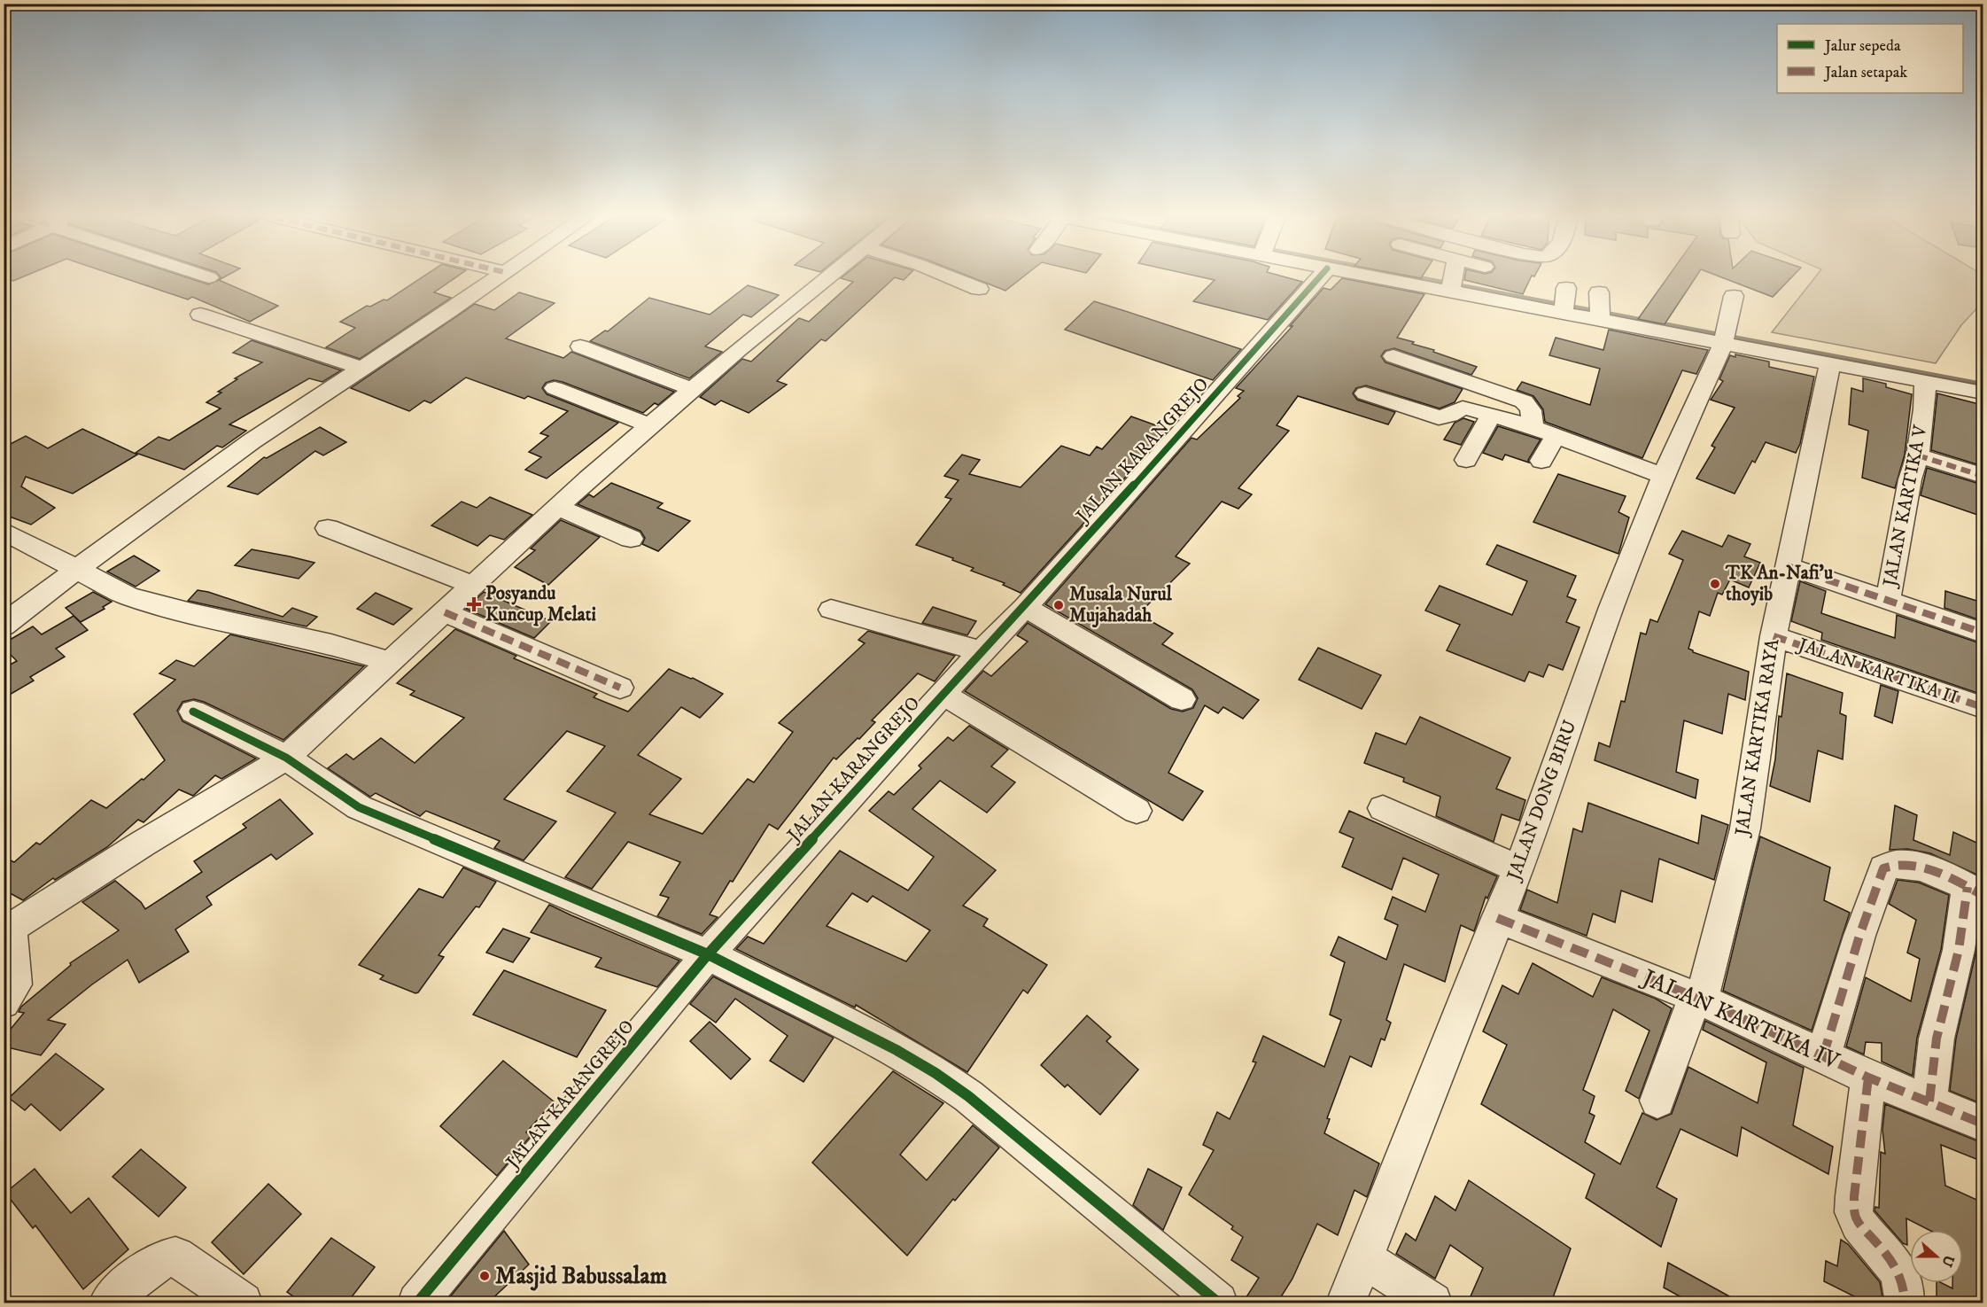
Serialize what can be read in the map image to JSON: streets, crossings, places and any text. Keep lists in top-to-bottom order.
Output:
{
  "streets": {
    "street": [
      "JALAN KARANGREJO",
      "JALAN KARTIKA V",
      "JALAN KARTIKA II",
      "JALAN KARTIKA RAYA",
      "JALAN DONG BIRU",
      "JALAN KARTIKA IV"
    ]
  },
  "crossings": [
    ["JALAN KARTIKA II", "JALAN KARTIKA RAYA"],
    ["JALAN KARTIKA RAYA", "JALAN KARTIKA IV"],
    ["JALAN DONG BIRU", "JALAN KARTIKA IV"]
  ],
  "places": {
    "other": ["TK An-Nafi'u thoyib", "Musala Nurul Mujahadah", "Masjid Babussalam"],
    "health": ["Posyandu Kuncup Melati"]
  },
  "legend": ["Jalur sepeda", "Jalan setapak"],
  "north": "right"
}
